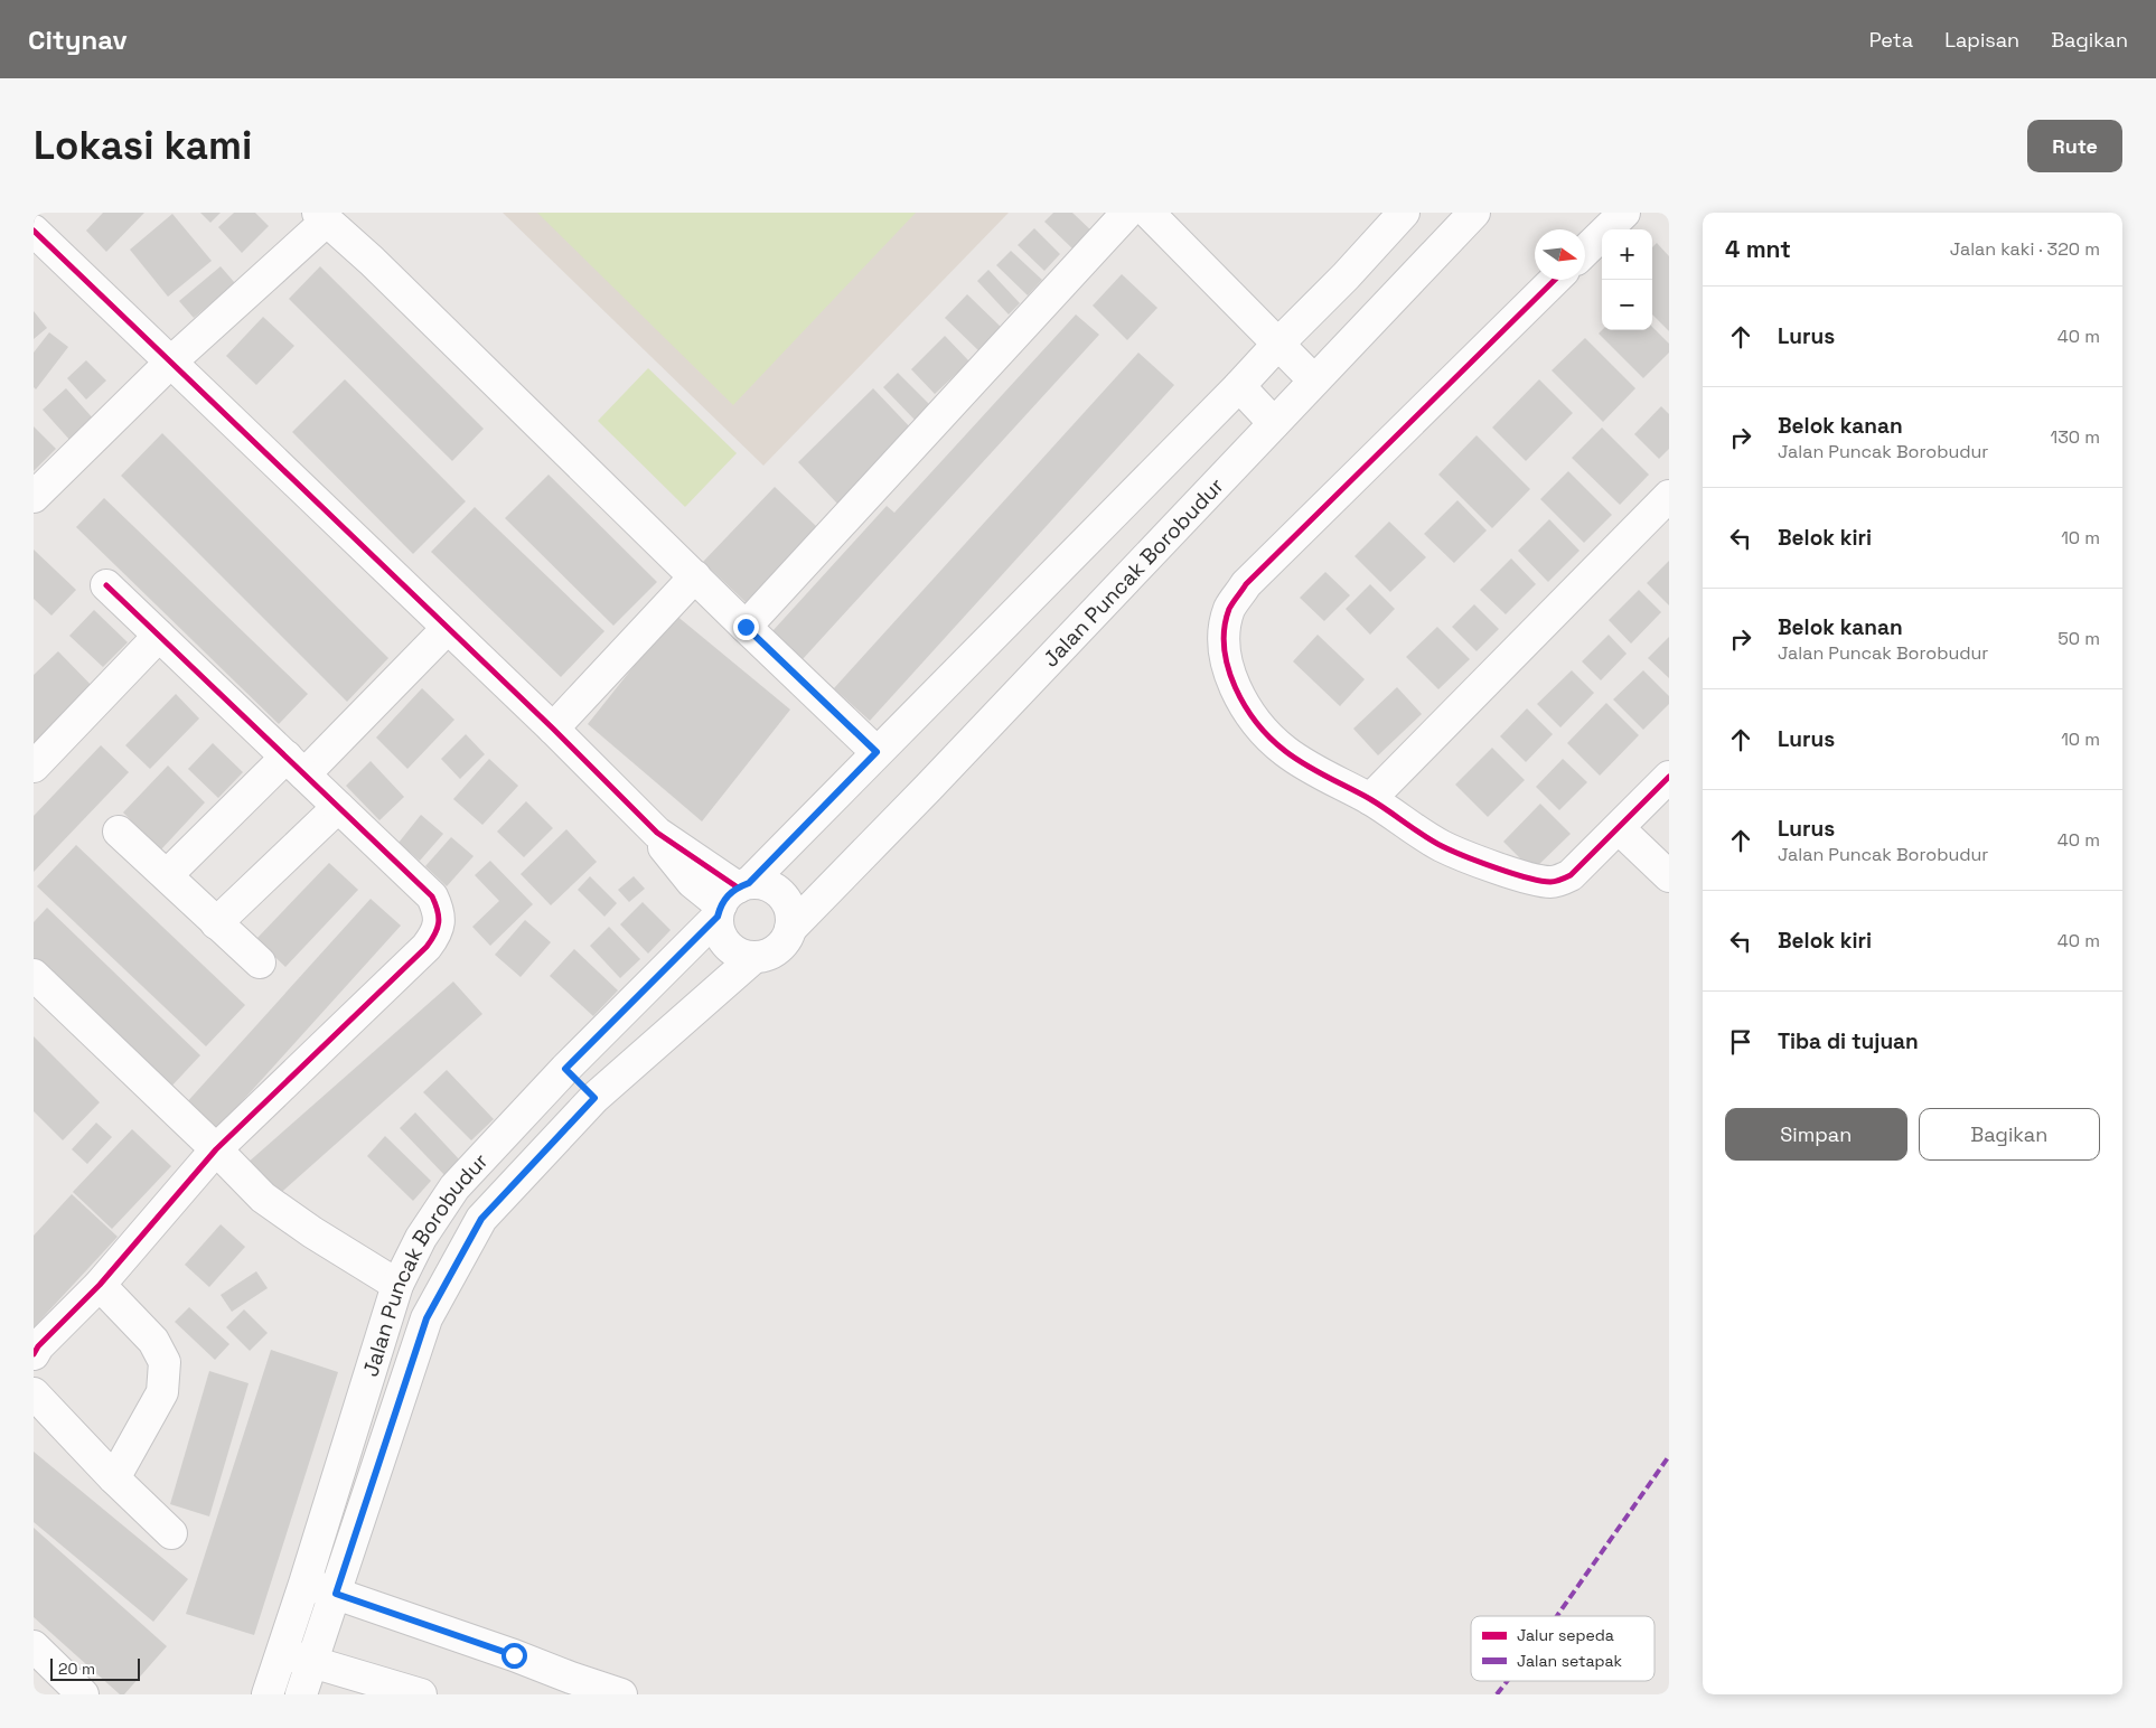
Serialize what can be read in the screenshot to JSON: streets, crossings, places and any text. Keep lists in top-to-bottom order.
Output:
{
  "streets": {
    "street": ["Jalan Puncak Borobudur"]
  },
  "legend": ["Jalur sepeda", "Jalan setapak"],
  "scale_bar": "20 m",
  "north": "right",
  "page": {
    "header": "Citynav",
    "nav": ["Peta", "Lapisan", "Bagikan"],
    "buttons": [
      "Rute",
      ["Simpan", "Bagikan"]
    ],
    "title": "Lokasi kami",
    "heading": ["4 mnt", "Jalan kaki · 320 m"],
    "map_buttons": ["+", "−"],
    "list": [
      ["Lurus", "40 m"],
      ["Belok kanan", "Jalan Puncak Borobudur", "130 m"],
      ["Belok kiri", "10 m"],
      ["Belok kanan", "Jalan Puncak Borobudur", "50 m"],
      ["Lurus", "10 m"],
      ["Lurus", "Jalan Puncak Borobudur", "40 m"],
      ["Belok kiri", "40 m"],
      "Tiba di tujuan"
    ],
    "scale": "20 m"
  }
}
